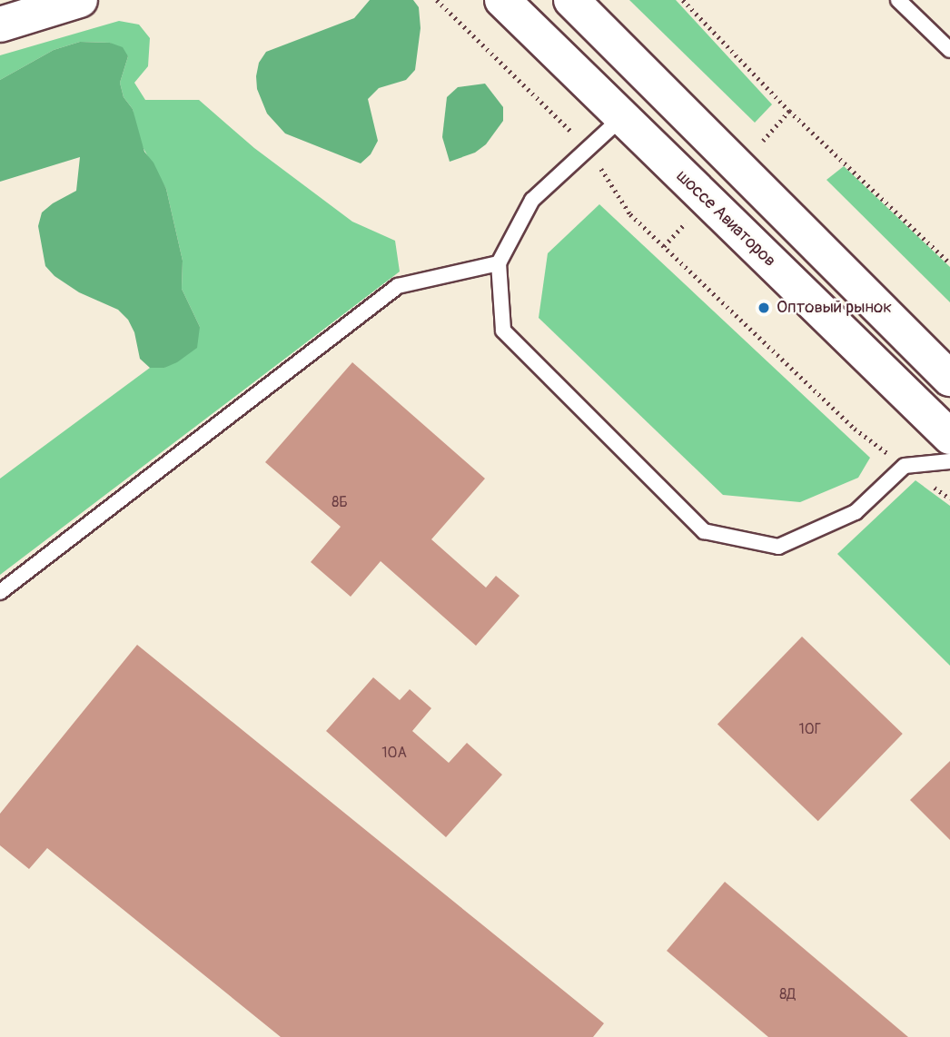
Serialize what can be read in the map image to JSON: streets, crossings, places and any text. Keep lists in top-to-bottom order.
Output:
{
  "streets": {
    "main road": ["шоссе Авиаторов"]
  },
  "places": ["Оптовый рынок"],
  "house_numbers": [
    "8Б",
    "10Г",
    "10А",
    "8Д"
  ]
}
